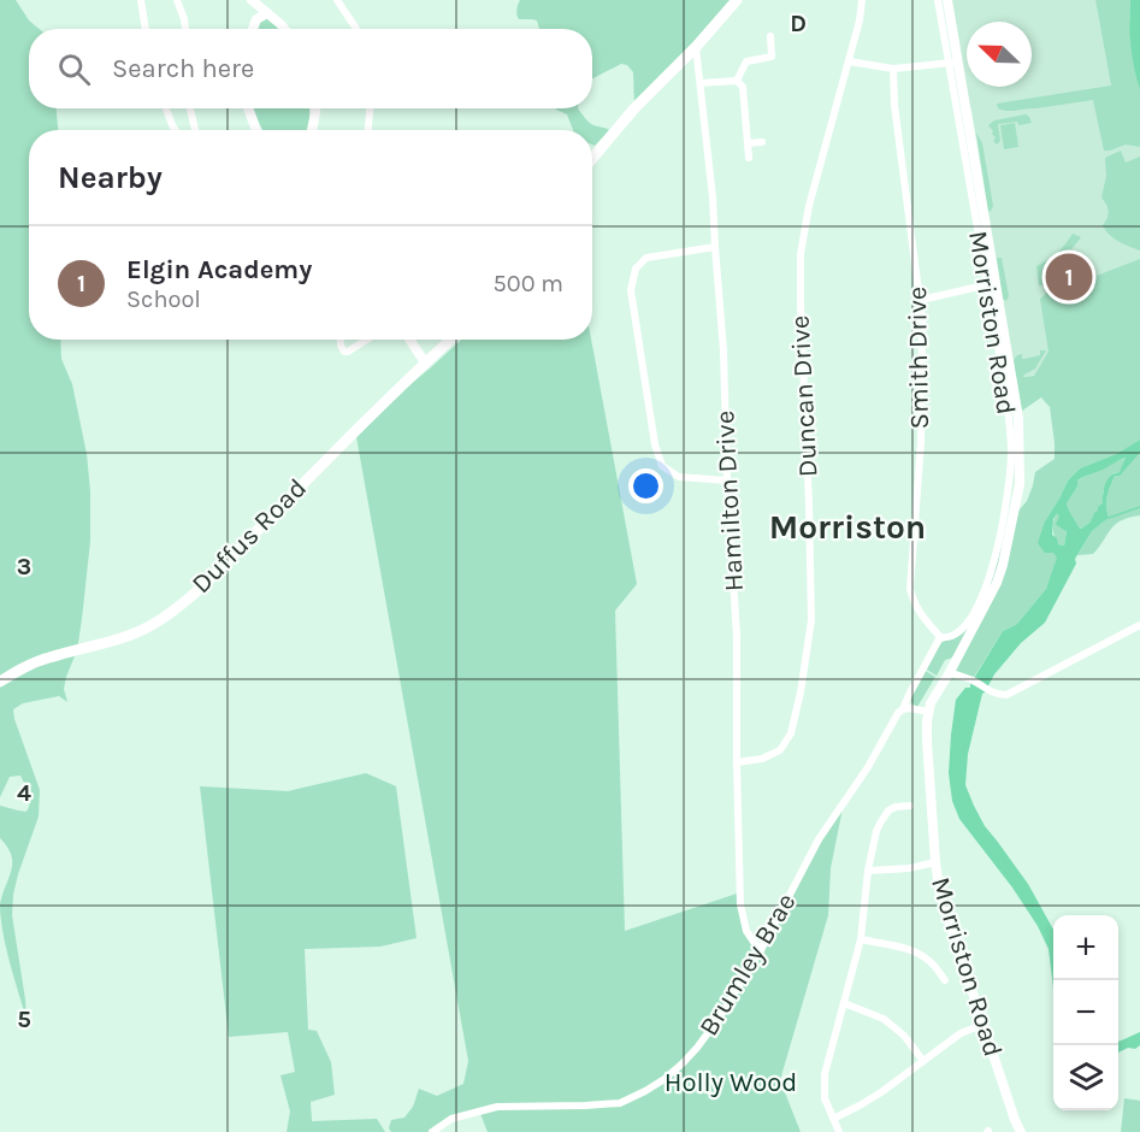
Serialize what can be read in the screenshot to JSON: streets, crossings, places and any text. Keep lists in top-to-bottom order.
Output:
{
  "streets": {
    "main road": ["Duffus Road"],
    "street": [
      "Morriston Road",
      "Smith Drive",
      "Duncan Drive",
      "Hamilton Drive",
      "Brumley Brae"
    ]
  },
  "crossings": [
    ["Morriston Road", "Smith Drive"],
    ["Morriston Road", "Brumley Brae"],
    ["Smith Drive", "Brumley Brae"],
    ["Duncan Drive", "Hamilton Drive"],
    ["Hamilton Drive", "Brumley Brae"]
  ],
  "districts": ["Morriston"],
  "parks": ["Holly Wood"],
  "north": "top left",
  "page": {
    "search": "Search here",
    "heading": "Nearby",
    "list": [
      {
        "mark": "1",
        "name": "Elgin Academy",
        "note": "School",
        "value": "500 m"
      }
    ],
    "pins": "1",
    "map_buttons": ["+", "−"]
  },
  "grid": {
    "columns": ["D"],
    "rows": ["3", "4", "5"]
  }
}
